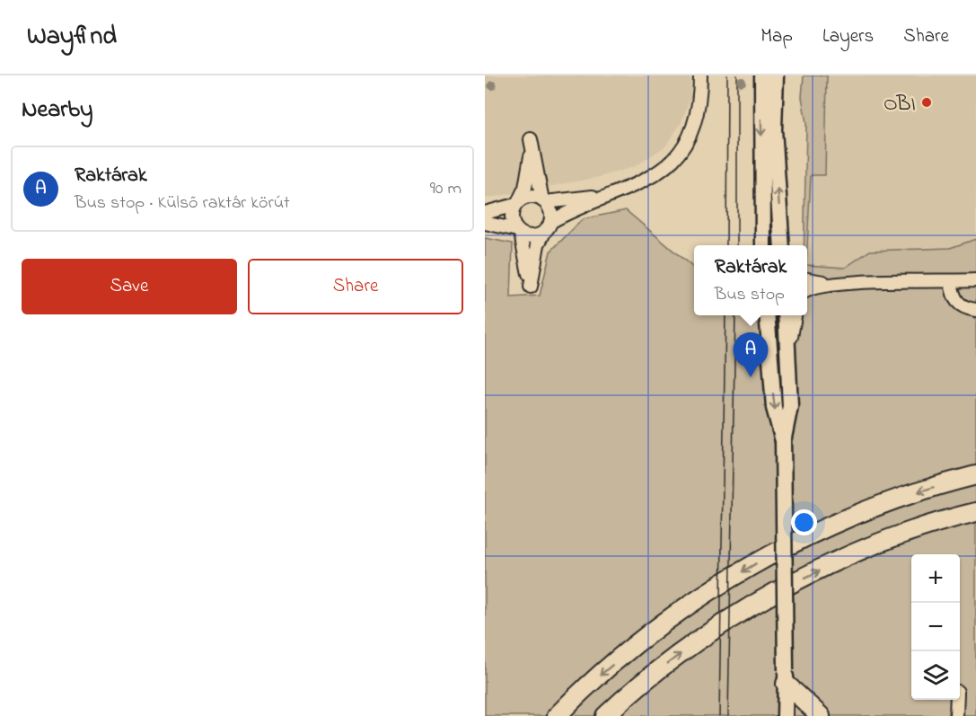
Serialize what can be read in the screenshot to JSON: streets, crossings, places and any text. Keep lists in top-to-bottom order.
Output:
{
  "places": ["OBI"],
  "page": {
    "header": "Wayfind",
    "nav": ["Map", "Layers", "Share"],
    "heading": "Nearby",
    "list": [
      {
        "mark": "A",
        "name": "Raktárak",
        "note": "Bus stop · Külső raktár körút",
        "value": "90 m"
      }
    ],
    "buttons": ["Save", "Share"],
    "popup": ["Raktárak", "Bus stop"],
    "pins": "A",
    "map_buttons": ["+", "−"]
  }
}
